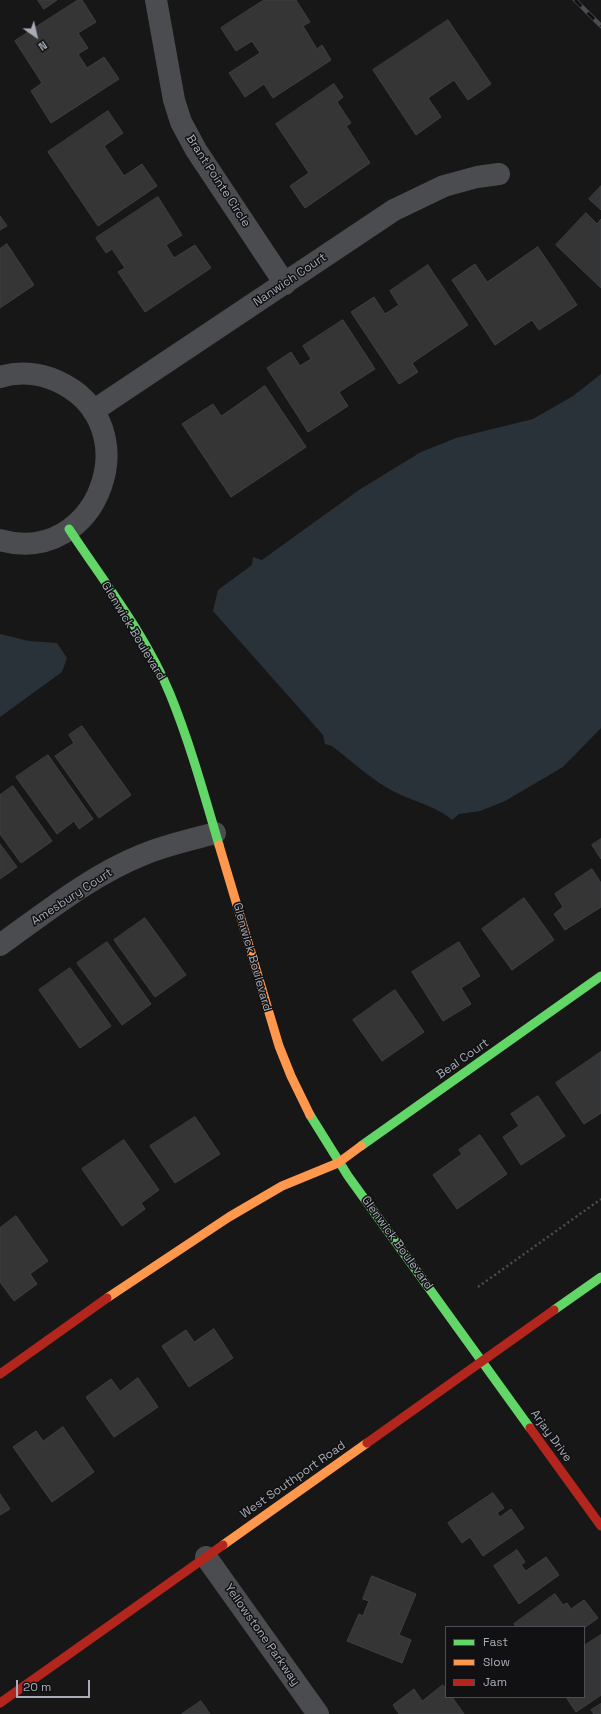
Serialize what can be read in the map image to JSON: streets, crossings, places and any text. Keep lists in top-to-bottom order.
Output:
{
  "streets": {
    "street": [
      "Brant Pointe Circle",
      "Nanwich Court",
      "Glenwick Boulevard",
      "Amesbury Court",
      "Beal Court",
      "Arjay Drive",
      "West Southport Road",
      "Yellowstone Parkway"
    ]
  },
  "crossings": [
    ["Brant Pointe Circle", "Nanwich Court"],
    ["Glenwick Boulevard", "Amesbury Court"],
    ["Glenwick Boulevard", "Beal Court"],
    ["Glenwick Boulevard", "Arjay Drive"],
    ["Glenwick Boulevard", "West Southport Road"],
    ["Arjay Drive", "West Southport Road"],
    ["West Southport Road", "Yellowstone Parkway"]
  ],
  "legend": ["Fast", "Slow", "Jam"],
  "scale_bar": "20 m",
  "north": "bottom right"
}
